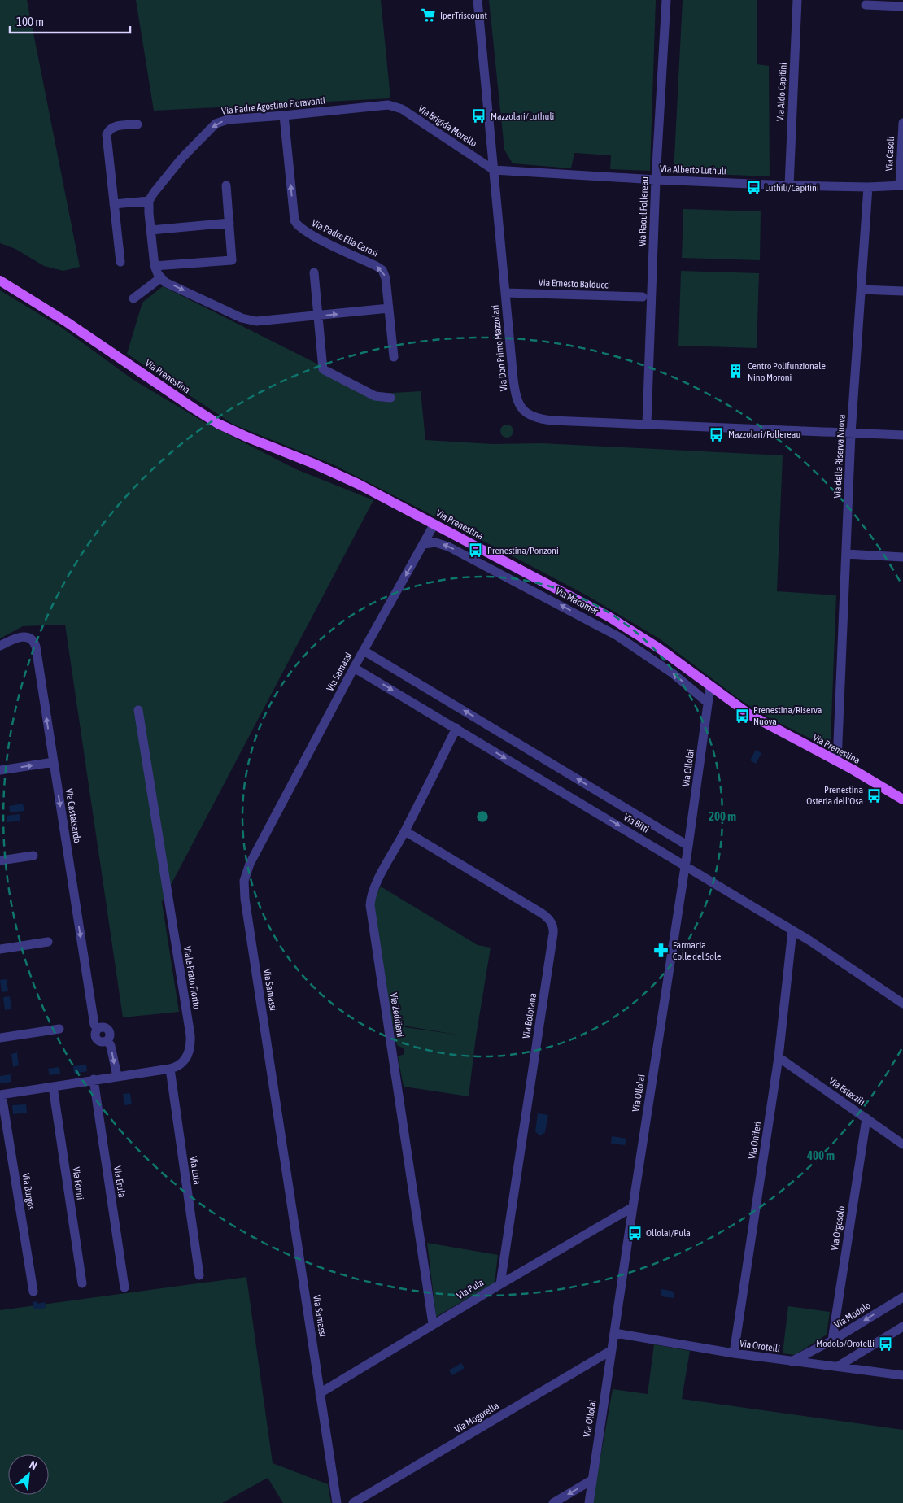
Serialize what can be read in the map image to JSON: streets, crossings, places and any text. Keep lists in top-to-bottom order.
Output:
{
  "streets": {
    "main road": ["Via Prenestina"],
    "street": [
      "Via Aldo Capitini",
      "Via Padre Agostino Fioravanti",
      "Via Brigida Morello",
      "Via Casoli",
      "Via Alberto Luthuli",
      "Via Raoul Follereau",
      "Via Padre Elia Carosi",
      "Via Ernesto Balducci",
      "Via Don Primo Mazzolari",
      "Via della Riserva Nuova",
      "Via Macomer",
      "Via Samassi",
      "Via Ollolai",
      "Via Castelsardo",
      "Via Bitti",
      "Viale Prato Fiorito",
      "Via Zeddiani",
      "Via Bolotana",
      "Via Esterzili",
      "Via Oniferi",
      "Via Lula",
      "Via Erula",
      "Via Fonni",
      "Via Burgos",
      "Via Orgosolo",
      "Via Pula",
      "Via Modolo",
      "Via Orotelli",
      "Via Mogorella"
    ]
  },
  "crossings": [
    ["Via Aldo Capitini", "Via Alberto Luthuli"],
    ["Via Padre Agostino Fioravanti", "Via Brigida Morello"],
    ["Via Padre Agostino Fioravanti", "Via Padre Elia Carosi"],
    ["Via Brigida Morello", "Via Alberto Luthuli"],
    ["Via Brigida Morello", "Via Don Primo Mazzolari"],
    ["Via Alberto Luthuli", "Via Raoul Follereau"],
    ["Via Alberto Luthuli", "Via Don Primo Mazzolari"],
    ["Via Alberto Luthuli", "Via della Riserva Nuova"],
    ["Via Raoul Follereau", "Via Don Primo Mazzolari"],
    ["Via Ernesto Balducci", "Via Don Primo Mazzolari"],
    ["Via Don Primo Mazzolari", "Via della Riserva Nuova"],
    ["Via Prenestina", "Via della Riserva Nuova"],
    ["Via Prenestina", "Via Samassi"],
    ["Via Prenestina", "Via Ollolai"],
    ["Via Macomer", "Via Samassi"],
    ["Via Macomer", "Via Ollolai"],
    ["Via Samassi", "Via Bitti"],
    ["Via Samassi", "Via Pula"],
    ["Via Ollolai", "Via Bitti"],
    ["Via Ollolai", "Via Pula"],
    ["Via Ollolai", "Via Orotelli"],
    ["Via Ollolai", "Via Mogorella"],
    ["Via Castelsardo", "Viale Prato Fiorito"],
    ["Via Bitti", "Via Zeddiani"],
    ["Via Bitti", "Via Oniferi"],
    ["Viale Prato Fiorito", "Via Lula"],
    ["Viale Prato Fiorito", "Via Erula"],
    ["Viale Prato Fiorito", "Via Fonni"],
    ["Viale Prato Fiorito", "Via Burgos"],
    ["Via Zeddiani", "Via Bolotana"],
    ["Via Zeddiani", "Via Pula"],
    ["Via Bolotana", "Via Pula"],
    ["Via Esterzili", "Via Oniferi"],
    ["Via Esterzili", "Via Orgosolo"],
    ["Via Oniferi", "Via Orotelli"],
    ["Via Orgosolo", "Via Modolo"],
    ["Via Modolo", "Via Orotelli"]
  ],
  "one_way": ["Via Padre Agostino Fioravanti", "Via Macomer"],
  "places": {
    "supermarket": ["IperTriscount"],
    "bus stop": [
      "Mazzolari/Luthuli",
      "Luthili/Capitini",
      "Mazzolari/Follereau",
      "Prenestina/Ponzoni",
      "Prenestina/Riserva Nuova",
      "Prenestina Osteria dell'Osa",
      "Ollolai/Pula",
      "Modolo/Orotelli"
    ],
    "building": ["Centro Polifunzionale Nino Moroni"],
    "pharmacy": ["Farmacia Colle del Sole"]
  },
  "scale_bar": "100 m",
  "north": "top right",
  "rings": ["200 m", "400 m"]
}
